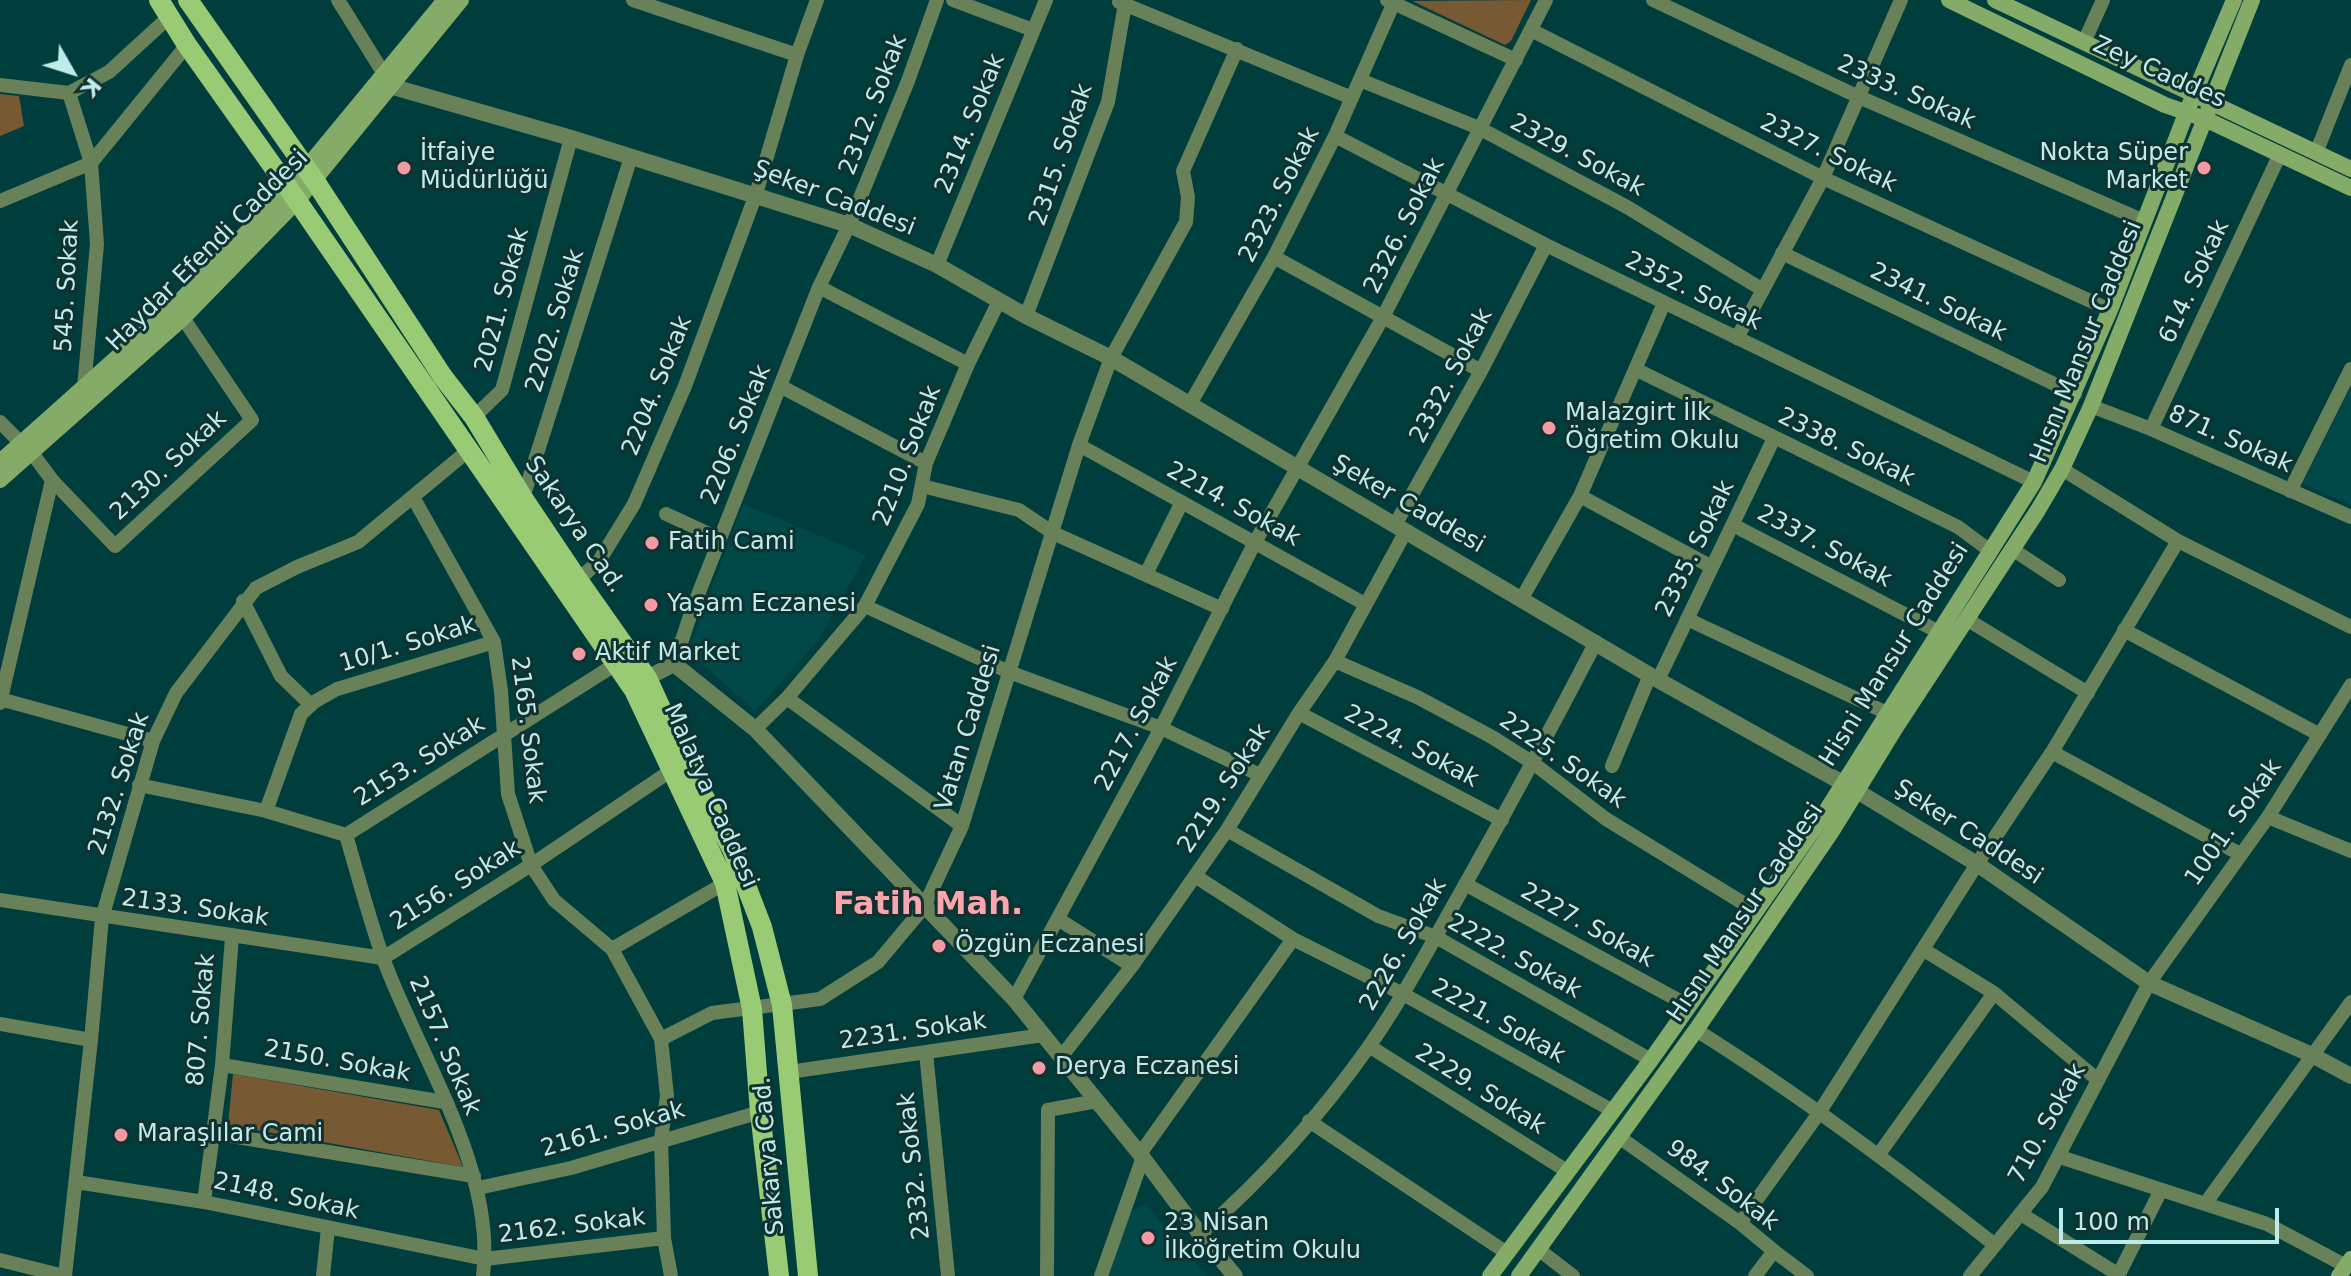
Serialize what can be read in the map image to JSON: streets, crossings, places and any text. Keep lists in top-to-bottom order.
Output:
{
  "streets": {
    "main road": [
      "Zey Caddes",
      "Haydar Efendi Caddesi",
      "Hısnı Mansur Caddesi",
      "Sakarya Cad.",
      "Hisni Mansur Caddesi",
      "Malatya Caddesi"
    ],
    "street": [
      "2333. Sokak",
      "2312. Sokak",
      "2314. Sokak",
      "2327. Sokak",
      "2315. Sokak",
      "2329. Sokak",
      "2323. Sokak",
      "Şeker Caddesi",
      "2326. Sokak",
      "614. Sokak",
      "545. Sokak",
      "2352. Sokak",
      "2021. Sokak",
      "2341. Sokak",
      "2202. Sokak",
      "2332. Sokak",
      "2204. Sokak",
      "2206. Sokak",
      "871. Sokak",
      "2338. Sokak",
      "2210. Sokak",
      "2130. Sokak",
      "2214. Sokak",
      "2337. Sokak",
      "2335. Sokak",
      "10/1. Sokak",
      "2217. Sokak",
      "Vatan Caddesi",
      "2165. Sokak",
      "2224. Sokak",
      "2225. Sokak",
      "2153. Sokak",
      "2132. Sokak",
      "2219. Sokak",
      "1001. Sokak",
      "2156. Sokak",
      "2133. Sokak",
      "2227. Sokak",
      "2226. Sokak",
      "2222. Sokak",
      "807. Sokak",
      "2221. Sokak",
      "2231. Sokak",
      "2157. Sokak",
      "2150. Sokak",
      "2229. Sokak",
      "710. Sokak",
      "2161. Sokak",
      "984. Sokak",
      "2148. Sokak",
      "2162. Sokak"
    ]
  },
  "crossings": [
    ["Zey Caddes", "614. Sokak"],
    ["Zey Caddes", "Hısnı Mansur Caddesi"],
    ["Zey Caddes", "Hisni Mansur Caddesi"],
    ["2333. Sokak", "Hisni Mansur Caddesi"],
    ["2312. Sokak", "Şeker Caddesi"],
    ["2312. Sokak", "2206. Sokak"],
    ["2314. Sokak", "Şeker Caddesi"],
    ["2327. Sokak", "2326. Sokak"],
    ["2327. Sokak", "Hisni Mansur Caddesi"],
    ["2315. Sokak", "Şeker Caddesi"],
    ["2329. Sokak", "2323. Sokak"],
    ["2329. Sokak", "2326. Sokak"],
    ["2323. Sokak", "Şeker Caddesi"],
    ["2323. Sokak", "2352. Sokak"],
    ["Şeker Caddesi", "2326. Sokak"],
    ["Şeker Caddesi", "Haydar Efendi Caddesi"],
    ["Şeker Caddesi", "2021. Sokak"],
    ["Şeker Caddesi", "2202. Sokak"],
    ["Şeker Caddesi", "Hısnı Mansur Caddesi"],
    ["Şeker Caddesi", "2332. Sokak"],
    ["Şeker Caddesi", "2204. Sokak"],
    ["Şeker Caddesi", "2206. Sokak"],
    ["Şeker Caddesi", "2210. Sokak"],
    ["Şeker Caddesi", "2335. Sokak"],
    ["Şeker Caddesi", "Hisni Mansur Caddesi"],
    ["Şeker Caddesi", "2217. Sokak"],
    ["Şeker Caddesi", "Vatan Caddesi"],
    ["Şeker Caddesi", "2219. Sokak"],
    ["Şeker Caddesi", "1001. Sokak"],
    ["Şeker Caddesi", "2226. Sokak"],
    ["Şeker Caddesi", "710. Sokak"],
    ["2326. Sokak", "2352. Sokak"],
    ["2326. Sokak", "2217. Sokak"],
    ["Haydar Efendi Caddesi", "545. Sokak"],
    ["Haydar Efendi Caddesi", "2130. Sokak"],
    ["Haydar Efendi Caddesi", "Sakarya Cad."],
    ["Haydar Efendi Caddesi", "Malatya Caddesi"],
    ["614. Sokak", "871. Sokak"],
    ["2352. Sokak", "2332. Sokak"],
    ["2352. Sokak", "Hisni Mansur Caddesi"],
    ["2021. Sokak", "Sakarya Cad."],
    ["2341. Sokak", "Hisni Mansur Caddesi"],
    ["2202. Sokak", "Sakarya Cad."],
    ["Hısnı Mansur Caddesi", "871. Sokak"],
    ["Hısnı Mansur Caddesi", "Hisni Mansur Caddesi"],
    ["Hısnı Mansur Caddesi", "984. Sokak"],
    ["2332. Sokak", "2219. Sokak"],
    ["2332. Sokak", "2231. Sokak"],
    ["2204. Sokak", "Sakarya Cad."],
    ["2338. Sokak", "2335. Sokak"],
    ["2338. Sokak", "Hisni Mansur Caddesi"],
    ["2214. Sokak", "2217. Sokak"],
    ["2214. Sokak", "Vatan Caddesi"],
    ["2214. Sokak", "2219. Sokak"],
    ["Sakarya Cad.", "Vatan Caddesi"],
    ["Sakarya Cad.", "2231. Sokak"],
    ["2337. Sokak", "2335. Sokak"],
    ["2337. Sokak", "Hisni Mansur Caddesi"],
    ["10/1. Sokak", "2165. Sokak"],
    ["Hisni Mansur Caddesi", "2225. Sokak"],
    ["Hisni Mansur Caddesi", "2227. Sokak"],
    ["Hisni Mansur Caddesi", "2222. Sokak"],
    ["Hisni Mansur Caddesi", "2221. Sokak"],
    ["Hisni Mansur Caddesi", "2229. Sokak"],
    ["Vatan Caddesi", "2165. Sokak"],
    ["Vatan Caddesi", "Malatya Caddesi"],
    ["2165. Sokak", "2153. Sokak"],
    ["2165. Sokak", "2132. Sokak"],
    ["2165. Sokak", "2156. Sokak"],
    ["2165. Sokak", "2161. Sokak"],
    ["2165. Sokak", "2162. Sokak"],
    ["2224. Sokak", "2219. Sokak"],
    ["2224. Sokak", "2226. Sokak"],
    ["2225. Sokak", "2219. Sokak"],
    ["2225. Sokak", "2226. Sokak"],
    ["2153. Sokak", "2132. Sokak"],
    ["2153. Sokak", "Malatya Caddesi"],
    ["2153. Sokak", "2157. Sokak"],
    ["2132. Sokak", "Malatya Caddesi"],
    ["2132. Sokak", "2133. Sokak"],
    ["2132. Sokak", "2148. Sokak"],
    ["2219. Sokak", "2222. Sokak"],
    ["2219. Sokak", "2221. Sokak"],
    ["Malatya Caddesi", "2156. Sokak"],
    ["Malatya Caddesi", "2161. Sokak"],
    ["1001. Sokak", "710. Sokak"],
    ["2156. Sokak", "2133. Sokak"],
    ["2156. Sokak", "2157. Sokak"],
    ["2133. Sokak", "807. Sokak"],
    ["2133. Sokak", "2157. Sokak"],
    ["2227. Sokak", "2226. Sokak"],
    ["2226. Sokak", "2222. Sokak"],
    ["2226. Sokak", "2221. Sokak"],
    ["2226. Sokak", "2229. Sokak"],
    ["807. Sokak", "2150. Sokak"],
    ["807. Sokak", "2148. Sokak"],
    ["2157. Sokak", "2150. Sokak"],
    ["2157. Sokak", "2161. Sokak"],
    ["2157. Sokak", "2148. Sokak"],
    ["2157. Sokak", "2162. Sokak"],
    ["2148. Sokak", "2162. Sokak"]
  ],
  "districts": ["Fatih Mah."],
  "places": [
    "İtfaiye Müdürlüğü",
    "Nokta Süper Market",
    "Malazgirt İlk Öğretim Okulu",
    "Fatih Cami",
    "Yaşam Eczanesi",
    "Aktif Market",
    "Özgün Eczanesi",
    "Derya Eczanesi",
    "Maraşlılar Cami",
    "23 Nisan İlköğretim Okulu"
  ],
  "scale_bar": "100 m",
  "north": "bottom right"
}
